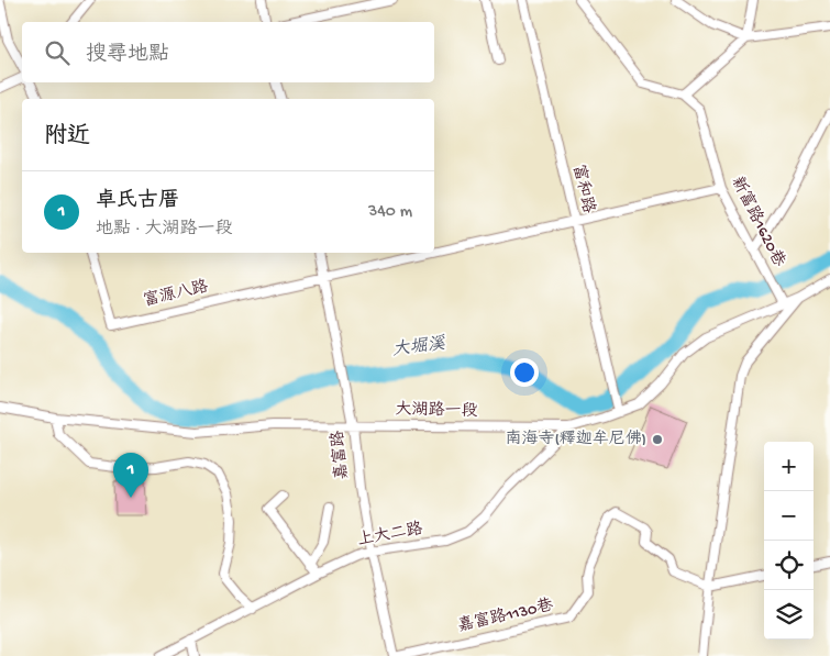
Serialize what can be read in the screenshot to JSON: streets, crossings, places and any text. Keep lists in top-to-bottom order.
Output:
{
  "streets": {
    "street": [
      "富和路",
      "新富路1620巷",
      "富源八路",
      "大湖路一段",
      "嘉富路",
      "上大二路",
      "嘉富路1130巷"
    ]
  },
  "crossings": [
    ["富和路", "大湖路一段"],
    ["新富路1620巷", "大湖路一段"],
    ["富源八路", "嘉富路"],
    ["大湖路一段", "嘉富路"],
    ["大湖路一段", "上大二路"],
    ["嘉富路", "上大二路"]
  ],
  "water": ["大堀溪"],
  "places": ["南海寺(釋迦牟尼佛)"],
  "page": {
    "search": "搜尋地點",
    "heading": "附近",
    "list": [
      {
        "mark": "1",
        "name": "卓氏古厝",
        "note": "地點 · 大湖路一段",
        "value": "340 m"
      }
    ],
    "map_buttons": ["+", "−"],
    "pins": "1"
  }
}
